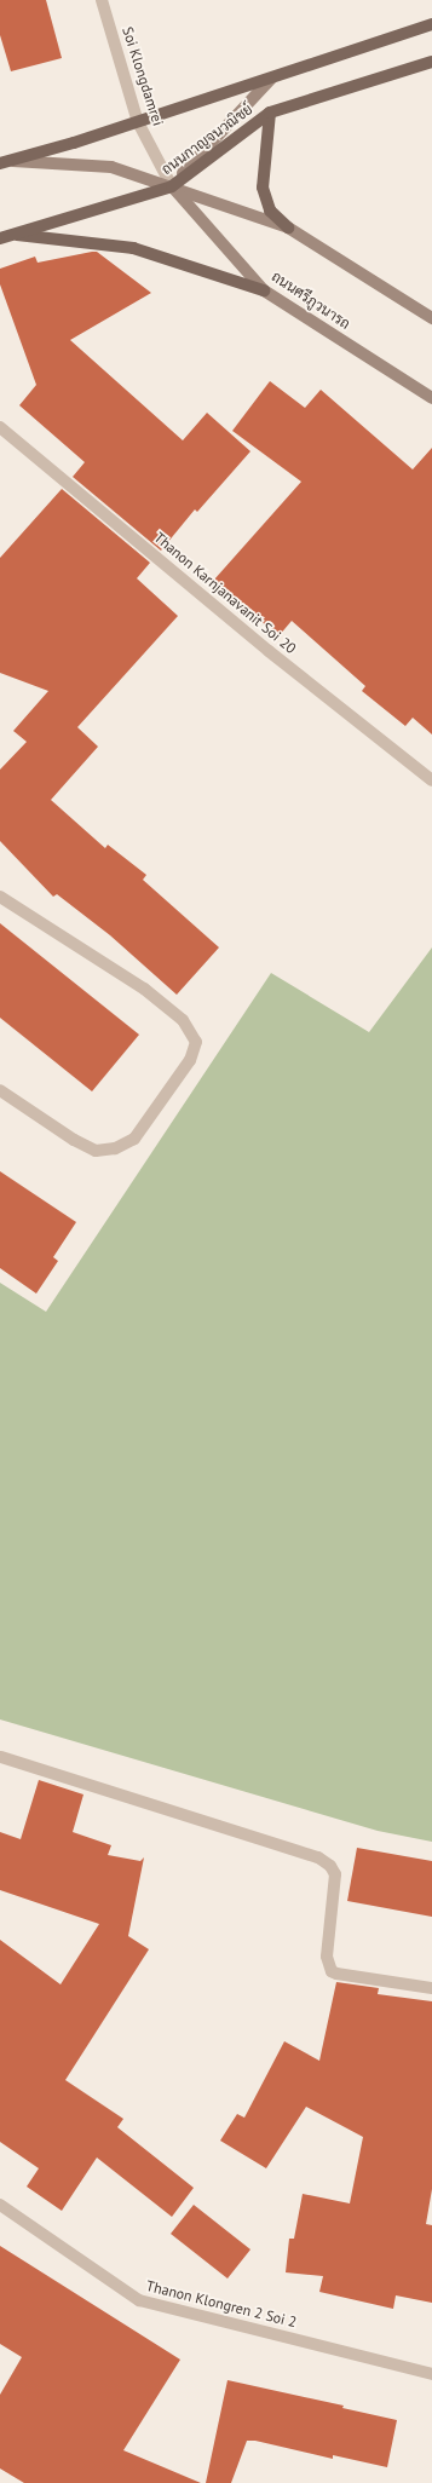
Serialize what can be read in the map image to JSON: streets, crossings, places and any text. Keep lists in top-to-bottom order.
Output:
{
  "streets": {
    "main road": ["ถนนกาญจนวณิชย์", "ถนนศรีภูวนารถ"],
    "street": ["Soi Klongdamrei", "Thanon Karnjanavanit Soi 20", "Thanon Klongren 2 Soi 2"]
  },
  "crossings": [
    ["Soi Klongdamrei", "ถนนกาญจนวณิชย์"],
    ["Soi Klongdamrei", "ถนนศรีภูวนารถ"],
    ["ถนนกาญจนวณิชย์", "ถนนศรีภูวนารถ"]
  ]
}
